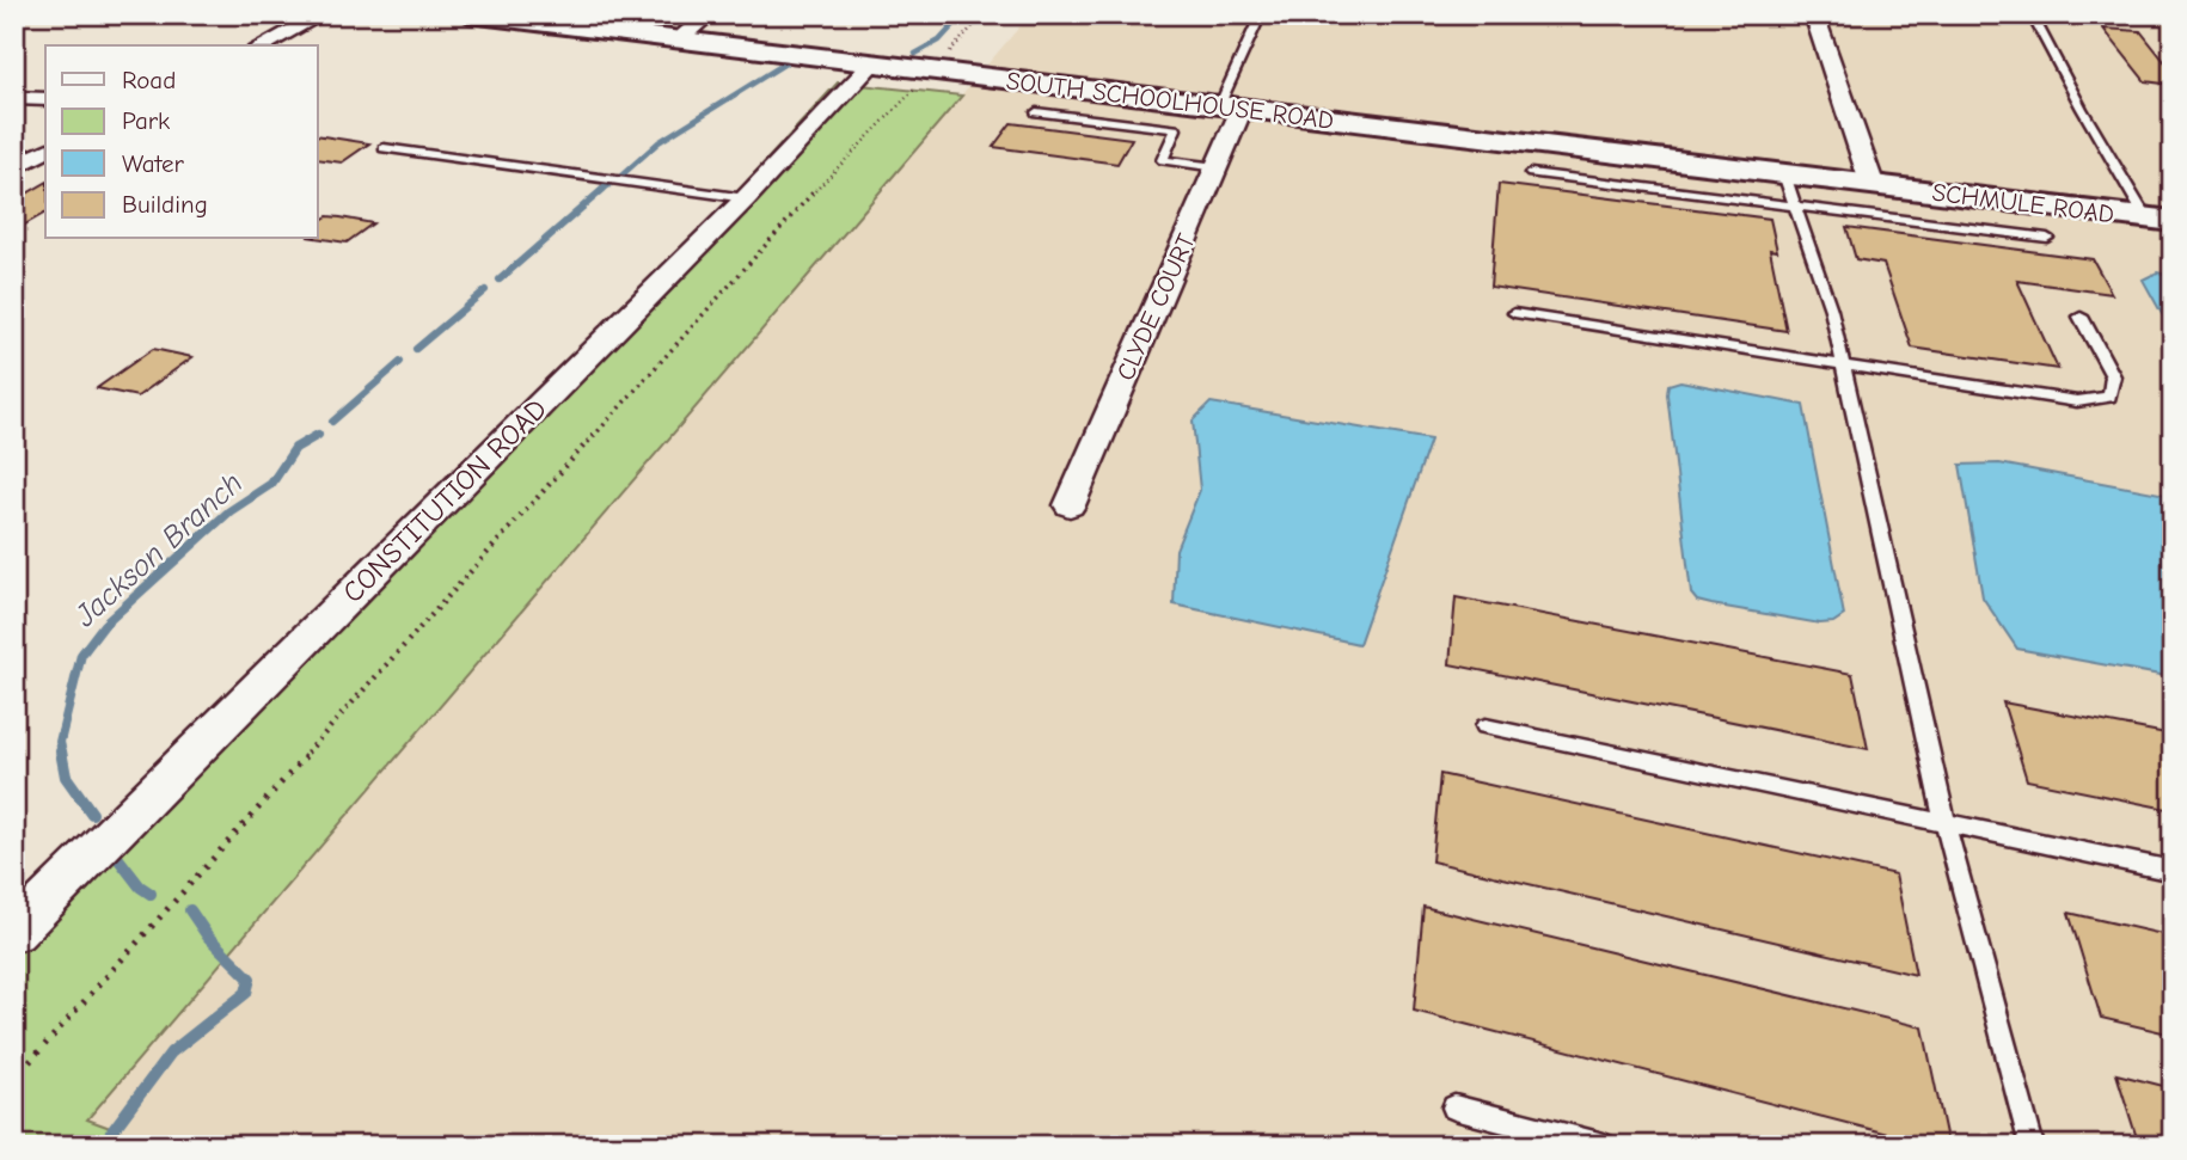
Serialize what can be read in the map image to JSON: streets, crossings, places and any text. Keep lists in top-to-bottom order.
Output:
{
  "streets": {
    "street": [
      "SOUTH SCHOOLHOUSE ROAD",
      "SCHMULE ROAD",
      "CLYDE COURT",
      "CONSTITUTION ROAD"
    ]
  },
  "crossings": [
    ["SOUTH SCHOOLHOUSE ROAD", "SCHMULE ROAD"],
    ["SOUTH SCHOOLHOUSE ROAD", "CLYDE COURT"],
    ["SOUTH SCHOOLHOUSE ROAD", "CONSTITUTION ROAD"]
  ],
  "water": ["Jackson Branch"],
  "legend": [
    "Road",
    "Park",
    "Water",
    "Building"
  ]
}
